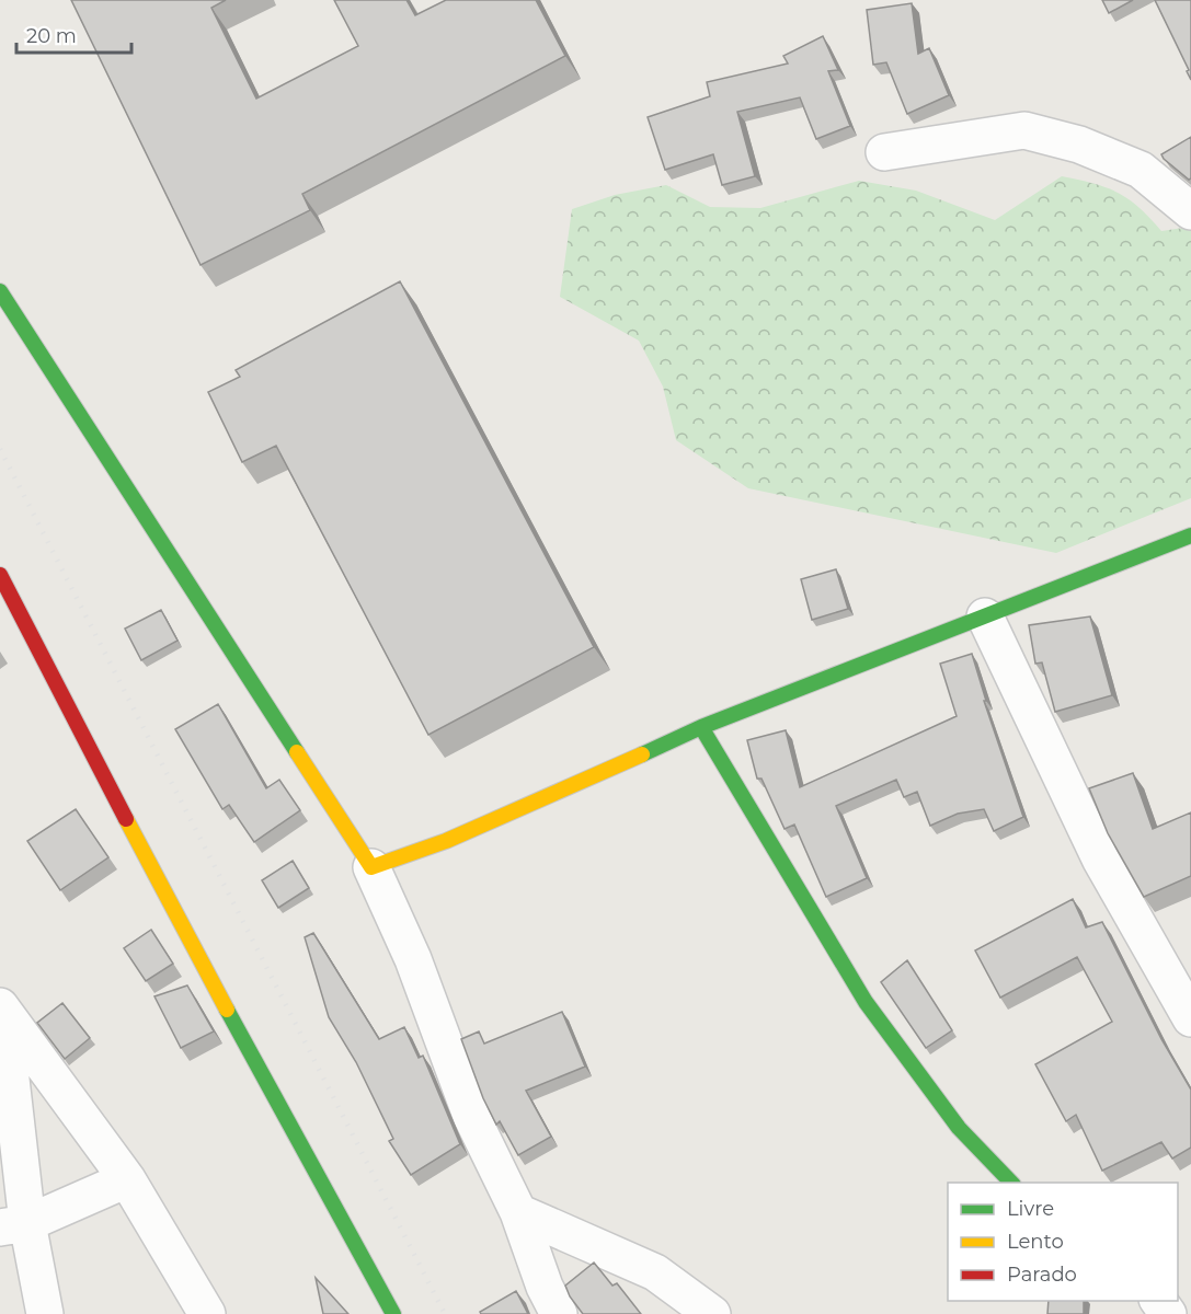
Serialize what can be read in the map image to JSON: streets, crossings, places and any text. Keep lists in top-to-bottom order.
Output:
{
  "legend": ["Livre", "Lento", "Parado"],
  "scale_bar": "20 m"
}
